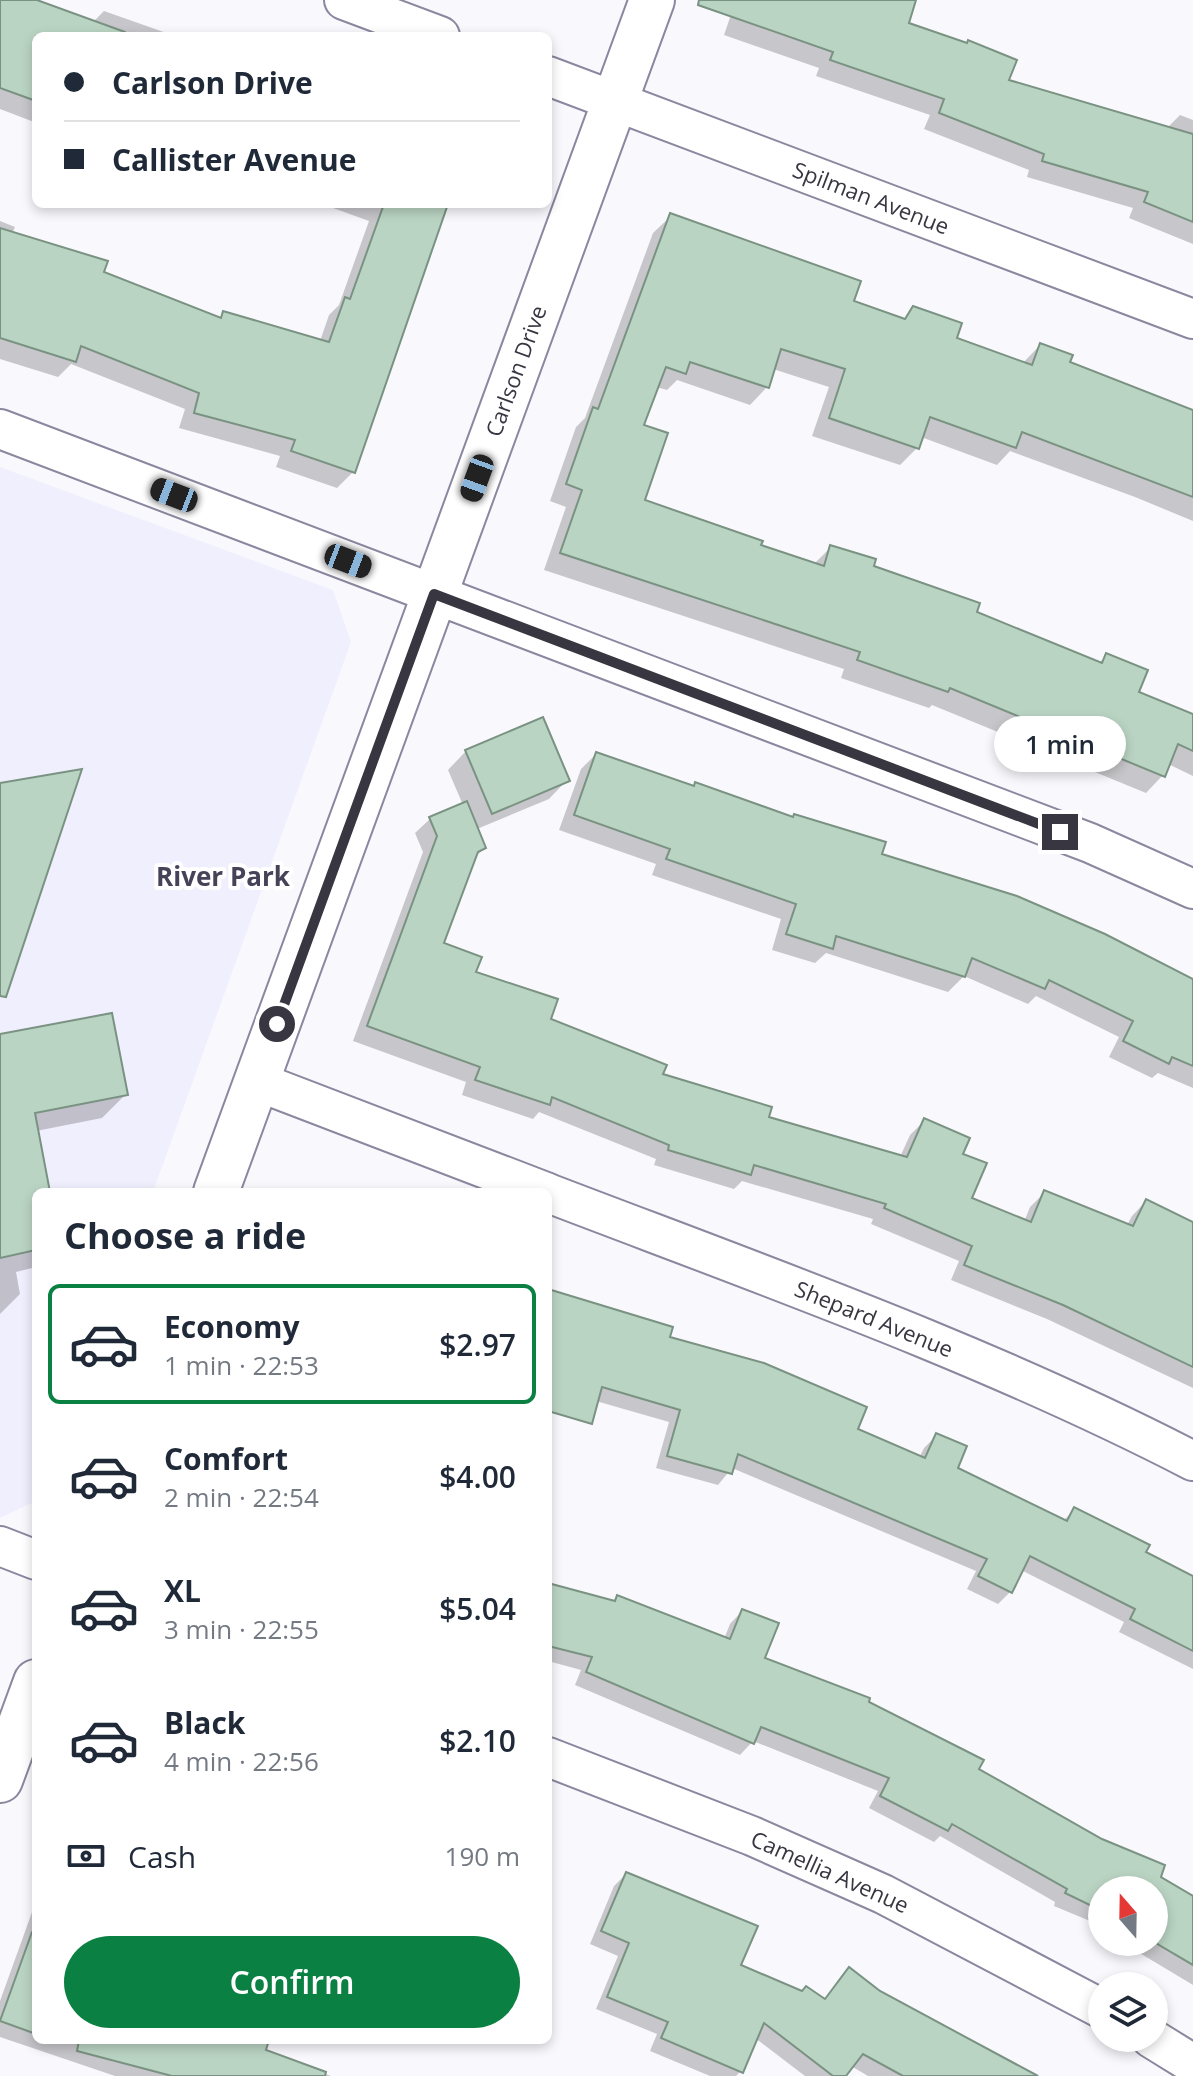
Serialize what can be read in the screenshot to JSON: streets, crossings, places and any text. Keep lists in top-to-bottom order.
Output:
{
  "streets": {
    "street": [
      "Spilman Avenue",
      "Carlson Drive",
      "Shepard Avenue",
      "Camellia Avenue"
    ]
  },
  "crossings": [
    ["Spilman Avenue", "Carlson Drive"],
    ["Carlson Drive", "Shepard Avenue"]
  ],
  "districts": ["River Park"],
  "north": "top",
  "page": {
    "banner": ["Carlson Drive", "Callister Avenue"],
    "bubble": "1 min",
    "heading": "Choose a ride",
    "list": [
      {
        "name": "Economy",
        "note": "1 min · 22:53",
        "value": "$2.97"
      },
      {
        "name": "Comfort",
        "note": "2 min · 22:54",
        "value": "$4.00"
      },
      {
        "name": "XL",
        "note": "3 min · 22:55",
        "value": "$5.04"
      },
      {
        "name": "Black",
        "note": "4 min · 22:56",
        "value": "$2.10"
      }
    ],
    "pay": ["Cash", "190 m"],
    "buttons": "Confirm"
  }
}
